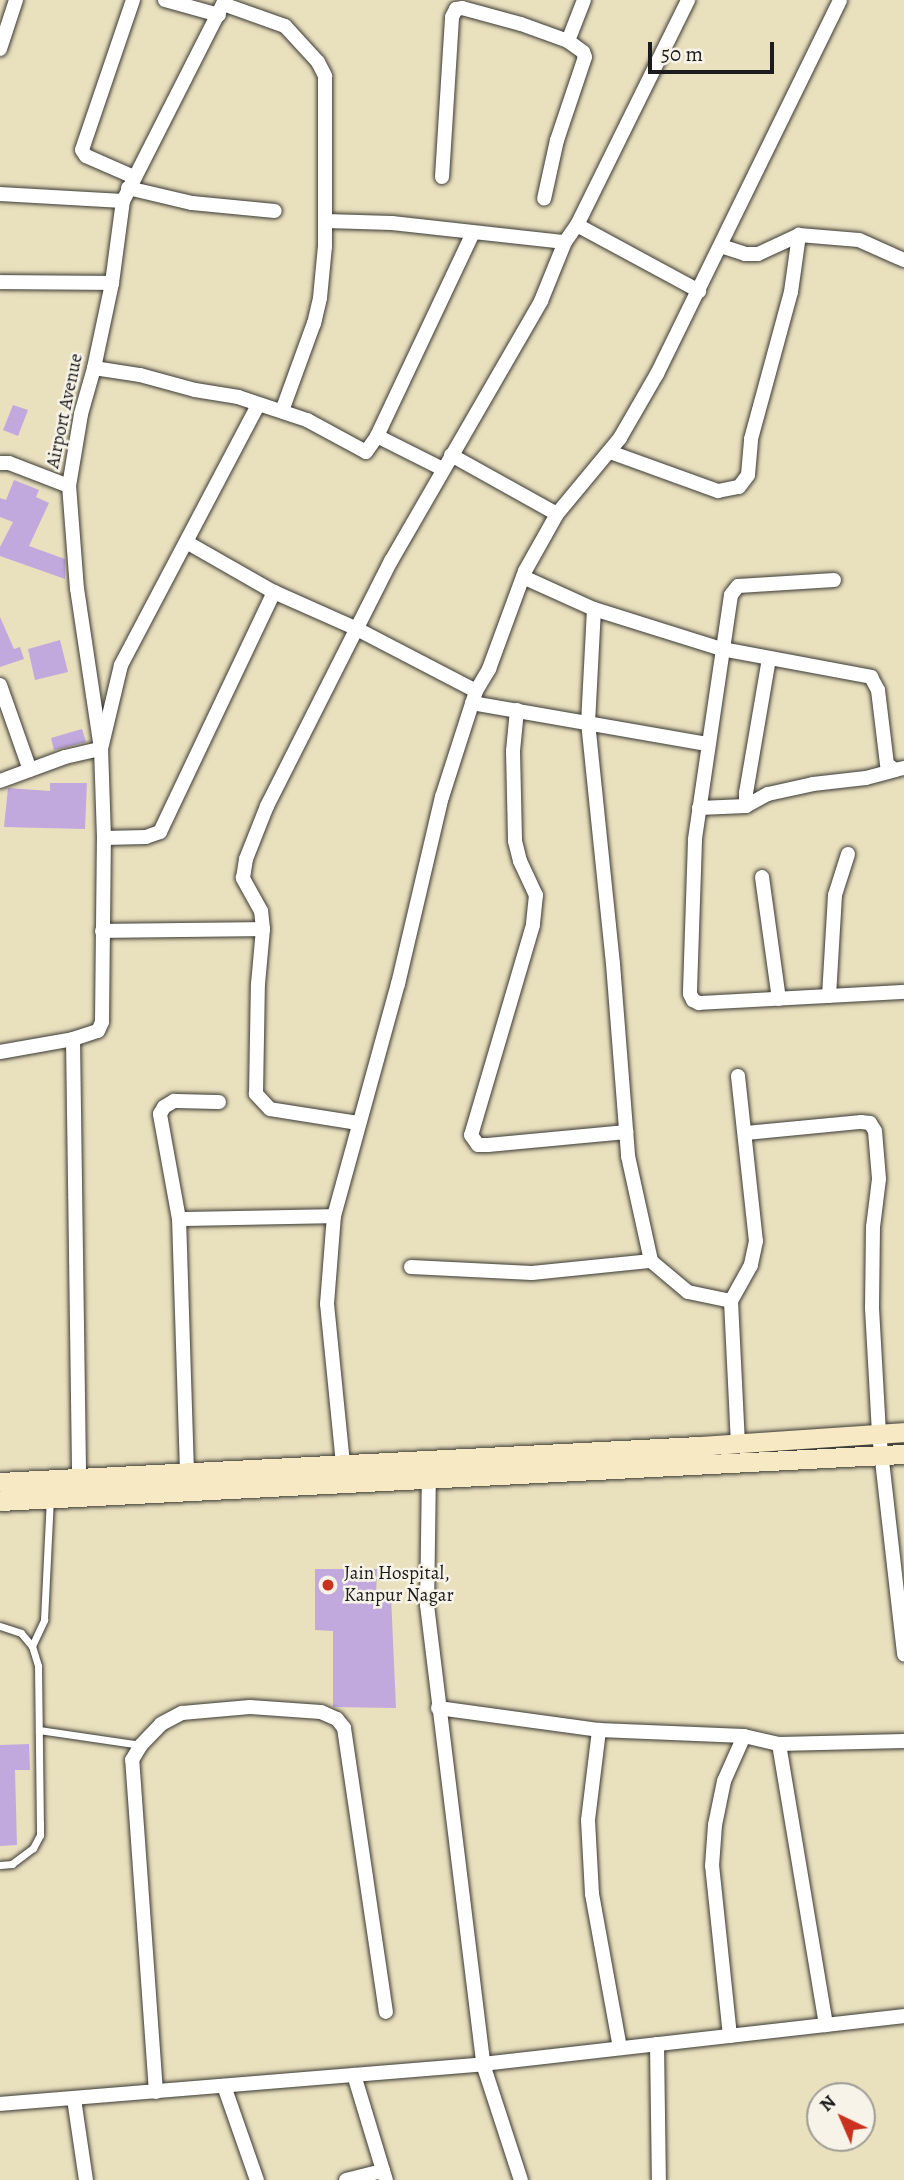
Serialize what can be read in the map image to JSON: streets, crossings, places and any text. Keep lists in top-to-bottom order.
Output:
{
  "streets": {
    "street": ["Airport Avenue"]
  },
  "places": ["Jain Hospital, Kanpur Nagar"],
  "scale_bar": "50 m",
  "north": "top left"
}
